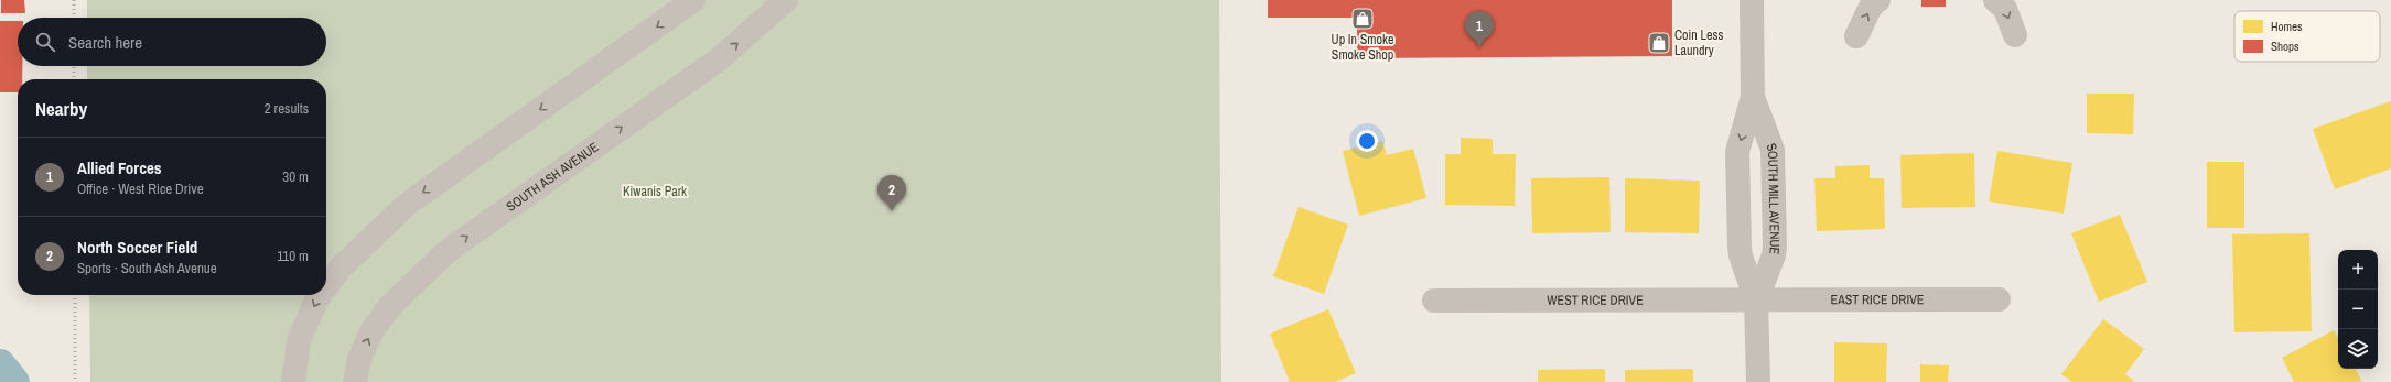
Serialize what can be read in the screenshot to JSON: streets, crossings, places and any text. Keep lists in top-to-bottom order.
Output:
{
  "streets": {
    "street": [
      "SOUTH ASH AVENUE",
      "SOUTH MILL AVENUE",
      "WEST RICE DRIVE",
      "EAST RICE DRIVE"
    ]
  },
  "crossings": [
    ["SOUTH MILL AVENUE", "WEST RICE DRIVE"],
    ["SOUTH MILL AVENUE", "EAST RICE DRIVE"],
    ["WEST RICE DRIVE", "EAST RICE DRIVE"]
  ],
  "parks": ["Kiwanis Park"],
  "places": {
    "shop": ["Up In Smoke Smoke Shop", "Coin Less Laundry"]
  },
  "legend": ["Homes", "Shops"],
  "page": {
    "pins": ["1", "2"],
    "search": "Search here",
    "heading": ["Nearby", "2 results"],
    "list": [
      {
        "mark": "1",
        "name": "Allied Forces",
        "note": "Office · West Rice Drive",
        "value": "30 m"
      },
      {
        "mark": "2",
        "name": "North Soccer Field",
        "note": "Sports · South Ash Avenue",
        "value": "110 m"
      }
    ],
    "map_buttons": ["+", "−"]
  }
}
